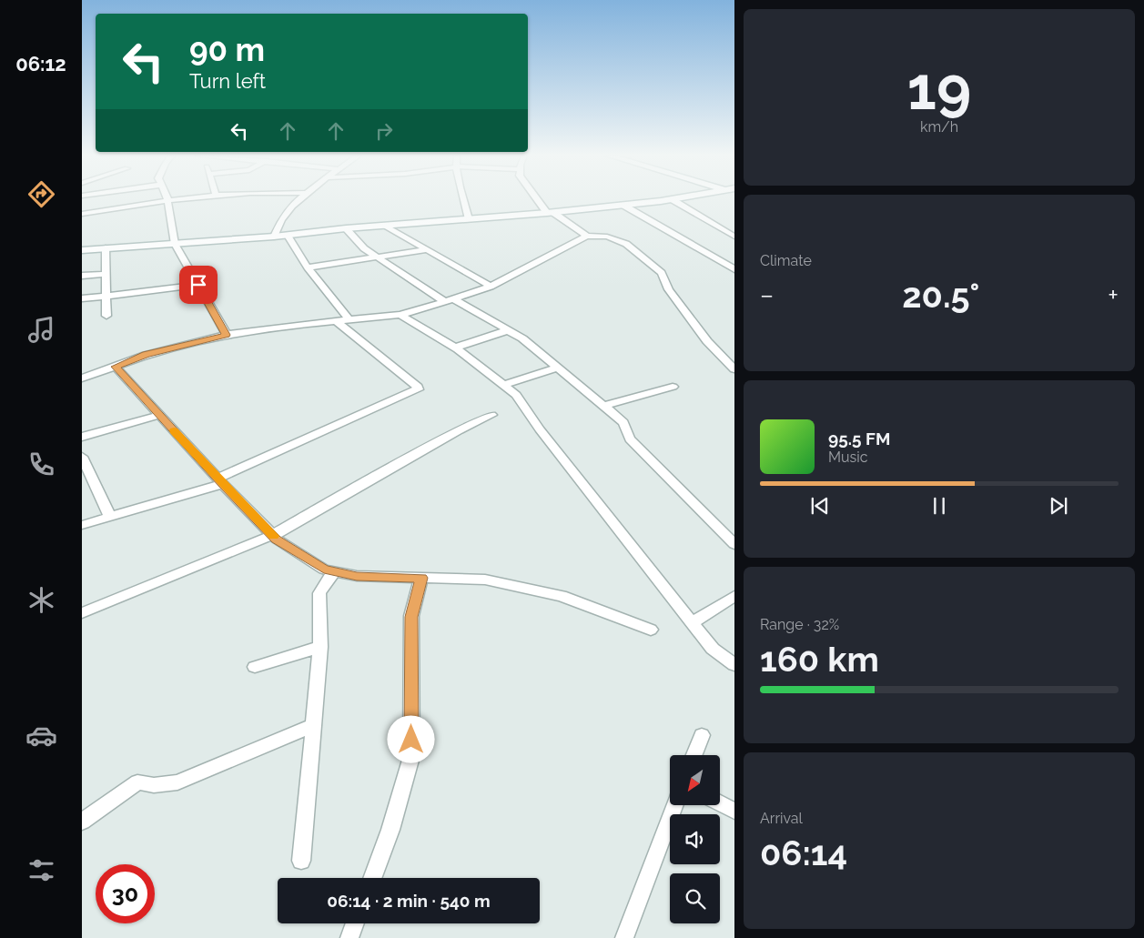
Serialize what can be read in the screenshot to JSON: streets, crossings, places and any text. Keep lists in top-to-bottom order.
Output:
{
  "north": "bottom left",
  "page": {
    "tabs": "06:12",
    "tile": [
      ["19", "km/h"],
      "Climate",
      ["Range · 32%", "160 km"],
      ["Arrival", "06:14"]
    ],
    "turn": ["90 m", "Turn left"],
    "heat": ["−", "20.5°", "+"],
    "song": ["95.5 FM", "Music"],
    "limit": "30",
    "trip": "06:14 · 2 min · 540 m"
  }
}
